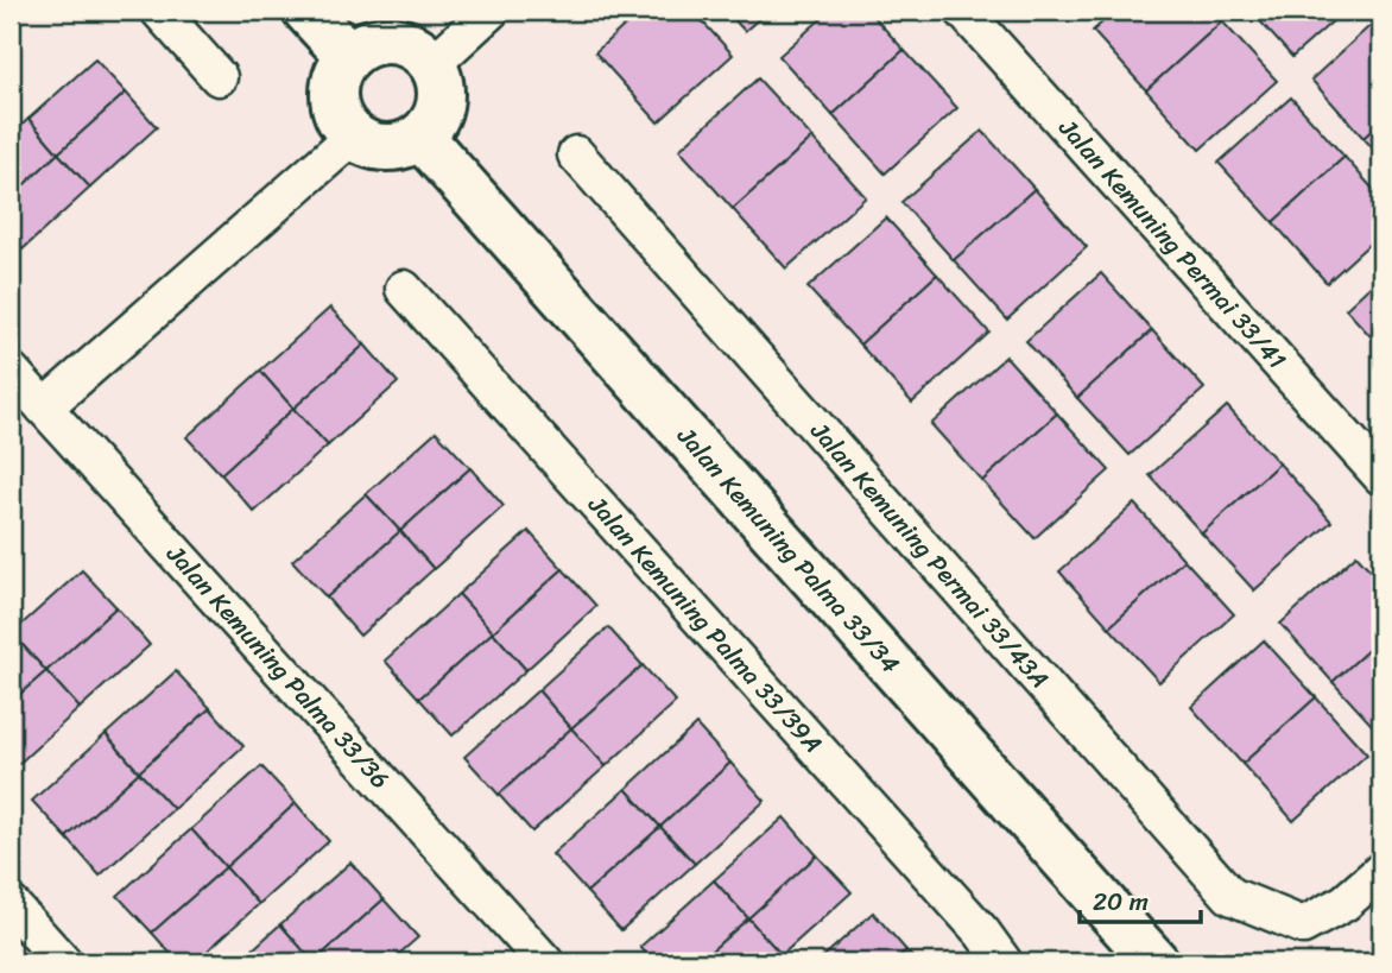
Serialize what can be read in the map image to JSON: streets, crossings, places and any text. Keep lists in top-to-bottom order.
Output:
{
  "streets": {
    "main road": ["Jalan Kemuning Palma 33/34"],
    "street": [
      "Jalan Kemuning Permai 33/41",
      "Jalan Kemuning Permai 33/43A",
      "Jalan Kemuning Palma 33/39A",
      "Jalan Kemuning Palma 33/36"
    ]
  },
  "scale_bar": "20 m"
}
